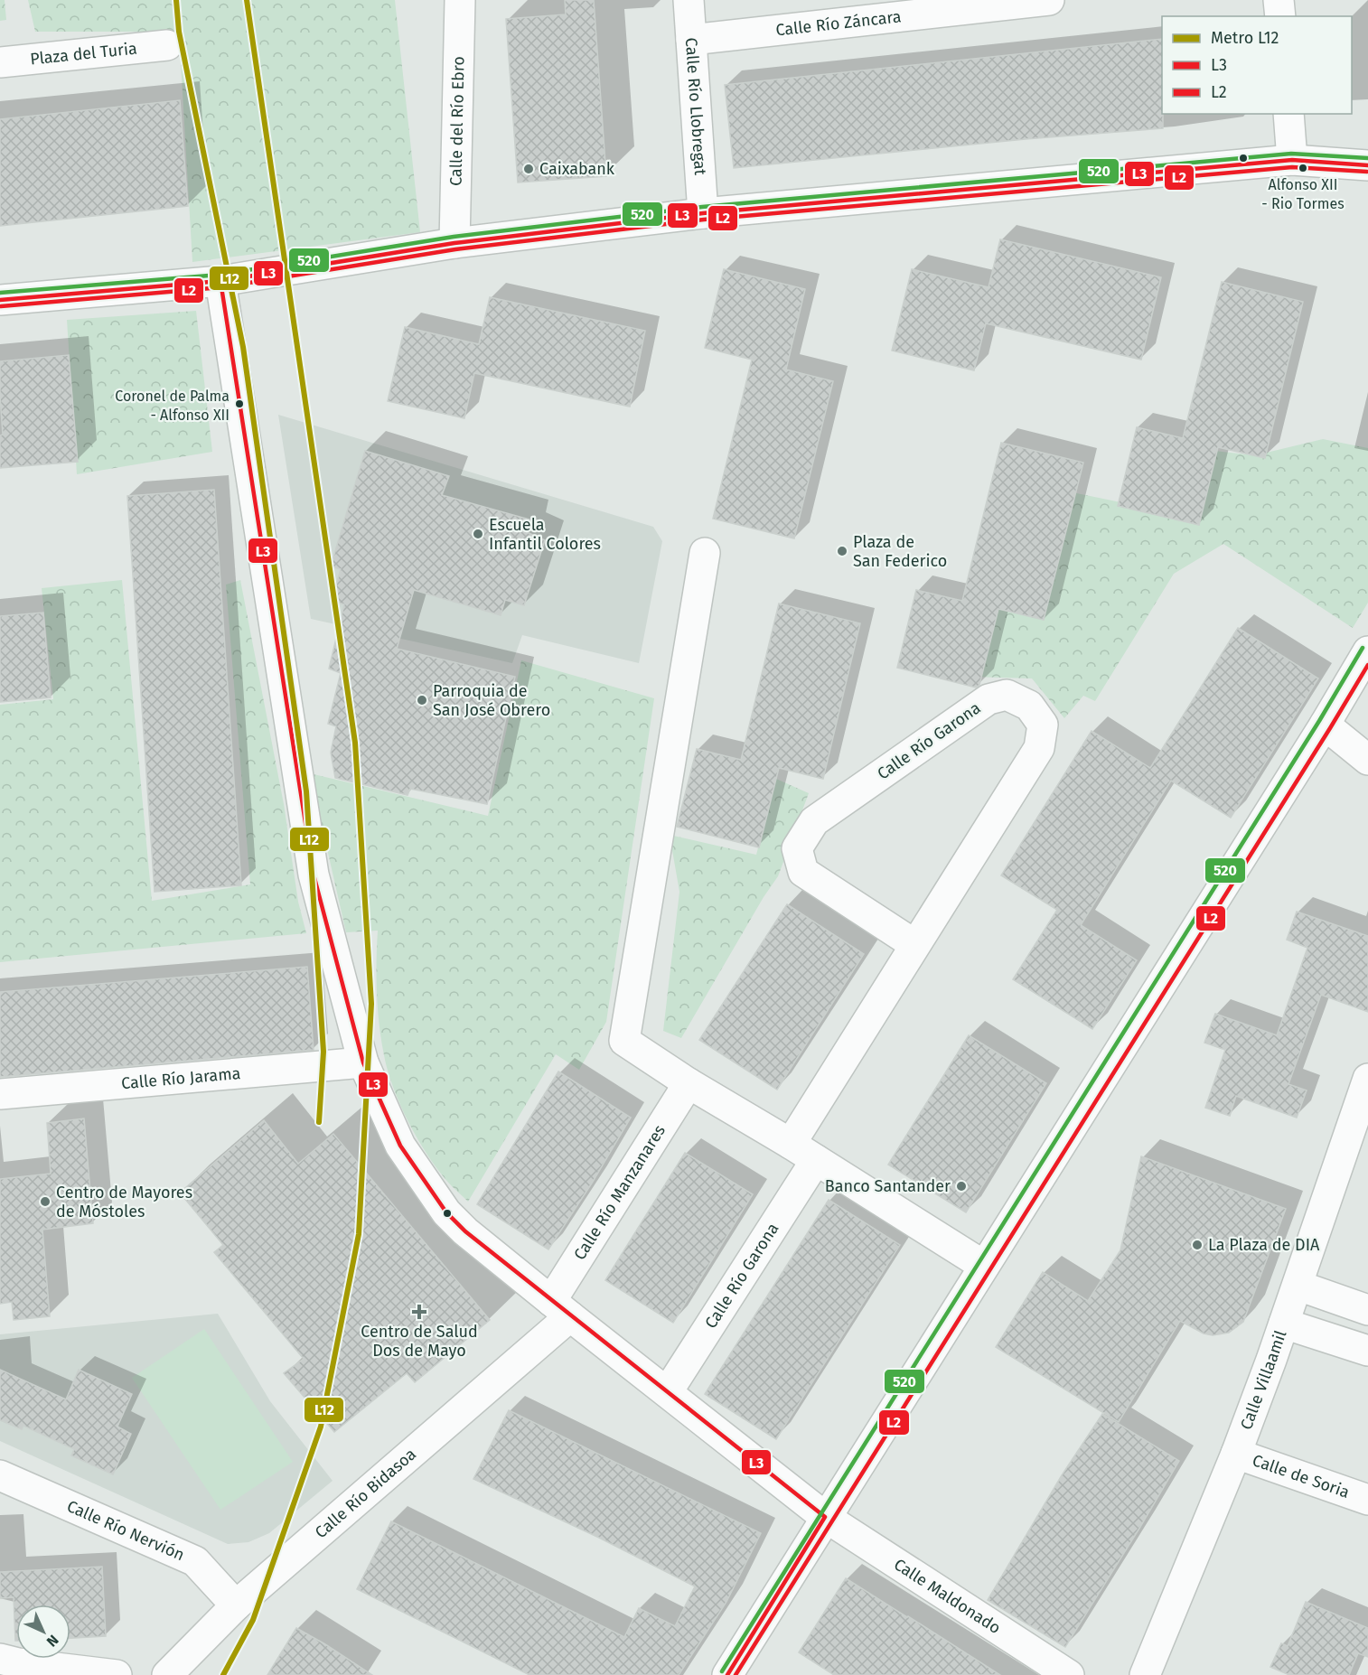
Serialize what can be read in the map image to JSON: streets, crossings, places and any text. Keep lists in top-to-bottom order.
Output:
{
  "streets": {
    "street": [
      "Calle Río Záncara",
      "Plaza del Turia",
      "Calle Río Llobregat",
      "Calle del Río Ebro",
      "Calle Río Garona",
      "Calle Río Jarama",
      "Calle Río Manzanares",
      "Calle Villaamil",
      "Calle de Soria",
      "Calle Río Bidasoa",
      "Calle Río Nervión",
      "Calle Maldonado"
    ]
  },
  "crossings": [
    ["Calle Río Záncara", "Calle Río Llobregat"],
    ["Calle Río Garona", "Calle Maldonado"],
    ["Calle Río Jarama", "Calle Maldonado"],
    ["Calle Río Manzanares", "Calle Río Bidasoa"],
    ["Calle Río Manzanares", "Calle Maldonado"],
    ["Calle Villaamil", "Calle de Soria"],
    ["Calle Río Bidasoa", "Calle Río Nervión"],
    ["Calle Río Bidasoa", "Calle Maldonado"]
  ],
  "places": {
    "other": [
      "Alfonso XII - Rio Tormes",
      "Caixabank",
      "Coronel de Palma - Alfonso XII",
      "Escuela Infantil Colores",
      "Plaza de San Federico",
      "Parroquia de San José Obrero",
      "Banco Santander",
      "Centro de Mayores de Móstoles",
      "La Plaza de DIA"
    ],
    "health": ["Centro de Salud Dos de Mayo"]
  },
  "lines": [
    "metro line L12",
    "transit line 520",
    "transit line L3",
    "transit line L2"
  ],
  "legend": ["Metro L12", "L3", "L2"],
  "north": "bottom right"
}
